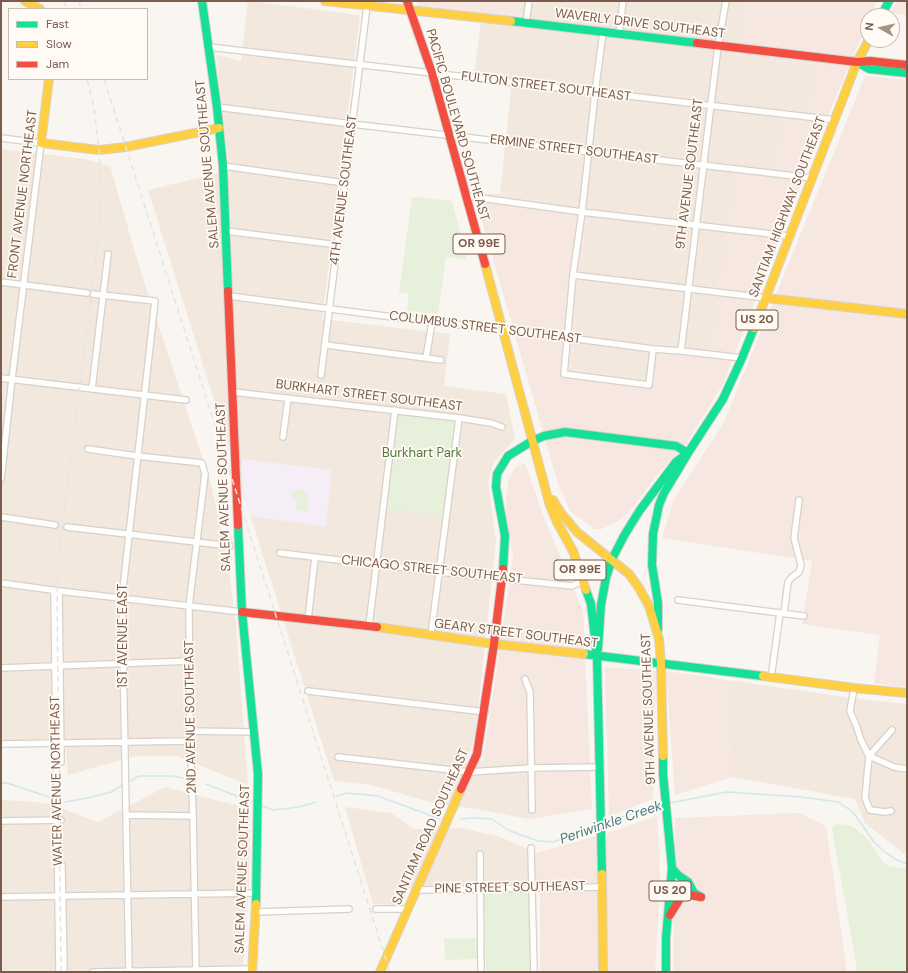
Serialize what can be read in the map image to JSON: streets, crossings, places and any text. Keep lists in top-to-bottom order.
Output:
{
  "streets": {
    "main road": [
      "WAVERLY DRIVE SOUTHEAST",
      "PACIFIC BOULEVARD SOUTHEAST",
      "SALEM AVENUE SOUTHEAST",
      "9TH AVENUE SOUTHEAST",
      "FRONT AVENUE NORTHEAST",
      "SANTIAM HIGHWAY SOUTHEAST",
      "OR 99E",
      "US 20",
      "GEARY STREET SOUTHEAST",
      "SANTIAM ROAD SOUTHEAST"
    ],
    "street": [
      "FULTON STREET SOUTHEAST",
      "ERMINE STREET SOUTHEAST",
      "4TH AVENUE SOUTHEAST",
      "COLUMBUS STREET SOUTHEAST",
      "BURKHART STREET SOUTHEAST",
      "CHICAGO STREET SOUTHEAST",
      "1ST AVENUE EAST",
      "2ND AVENUE SOUTHEAST",
      "WATER AVENUE NORTHEAST",
      "PINE STREET SOUTHEAST"
    ]
  },
  "crossings": [
    ["WAVERLY DRIVE SOUTHEAST", "PACIFIC BOULEVARD SOUTHEAST"],
    ["WAVERLY DRIVE SOUTHEAST", "9TH AVENUE SOUTHEAST"],
    ["WAVERLY DRIVE SOUTHEAST", "4TH AVENUE SOUTHEAST"],
    ["WAVERLY DRIVE SOUTHEAST", "SANTIAM HIGHWAY SOUTHEAST"],
    ["FULTON STREET SOUTHEAST", "PACIFIC BOULEVARD SOUTHEAST"],
    ["FULTON STREET SOUTHEAST", "SALEM AVENUE SOUTHEAST"],
    ["FULTON STREET SOUTHEAST", "9TH AVENUE SOUTHEAST"],
    ["FULTON STREET SOUTHEAST", "4TH AVENUE SOUTHEAST"],
    ["FULTON STREET SOUTHEAST", "SANTIAM HIGHWAY SOUTHEAST"],
    ["PACIFIC BOULEVARD SOUTHEAST", "ERMINE STREET SOUTHEAST"],
    ["PACIFIC BOULEVARD SOUTHEAST", "9TH AVENUE SOUTHEAST"],
    ["PACIFIC BOULEVARD SOUTHEAST", "SANTIAM HIGHWAY SOUTHEAST"],
    ["PACIFIC BOULEVARD SOUTHEAST", "COLUMBUS STREET SOUTHEAST"],
    ["PACIFIC BOULEVARD SOUTHEAST", "CHICAGO STREET SOUTHEAST"],
    ["PACIFIC BOULEVARD SOUTHEAST", "GEARY STREET SOUTHEAST"],
    ["PACIFIC BOULEVARD SOUTHEAST", "SANTIAM ROAD SOUTHEAST"],
    ["PACIFIC BOULEVARD SOUTHEAST", "PINE STREET SOUTHEAST"],
    ["ERMINE STREET SOUTHEAST", "SALEM AVENUE SOUTHEAST"],
    ["ERMINE STREET SOUTHEAST", "9TH AVENUE SOUTHEAST"],
    ["ERMINE STREET SOUTHEAST", "4TH AVENUE SOUTHEAST"],
    ["ERMINE STREET SOUTHEAST", "SANTIAM HIGHWAY SOUTHEAST"],
    ["SALEM AVENUE SOUTHEAST", "COLUMBUS STREET SOUTHEAST"],
    ["SALEM AVENUE SOUTHEAST", "BURKHART STREET SOUTHEAST"],
    ["SALEM AVENUE SOUTHEAST", "GEARY STREET SOUTHEAST"],
    ["9TH AVENUE SOUTHEAST", "SANTIAM HIGHWAY SOUTHEAST"],
    ["9TH AVENUE SOUTHEAST", "COLUMBUS STREET SOUTHEAST"],
    ["9TH AVENUE SOUTHEAST", "GEARY STREET SOUTHEAST"],
    ["4TH AVENUE SOUTHEAST", "COLUMBUS STREET SOUTHEAST"],
    ["SANTIAM HIGHWAY SOUTHEAST", "COLUMBUS STREET SOUTHEAST"],
    ["SANTIAM HIGHWAY SOUTHEAST", "GEARY STREET SOUTHEAST"],
    ["CHICAGO STREET SOUTHEAST", "SANTIAM ROAD SOUTHEAST"],
    ["GEARY STREET SOUTHEAST", "1ST AVENUE EAST"],
    ["GEARY STREET SOUTHEAST", "2ND AVENUE SOUTHEAST"],
    ["GEARY STREET SOUTHEAST", "WATER AVENUE NORTHEAST"],
    ["GEARY STREET SOUTHEAST", "SANTIAM ROAD SOUTHEAST"],
    ["1ST AVENUE EAST", "2ND AVENUE SOUTHEAST"],
    ["SANTIAM ROAD SOUTHEAST", "PINE STREET SOUTHEAST"]
  ],
  "water": ["Periwinkle Creek"],
  "parks": ["Burkhart Park"],
  "legend": ["Fast", "Slow", "Jam"],
  "north": "left"
}
